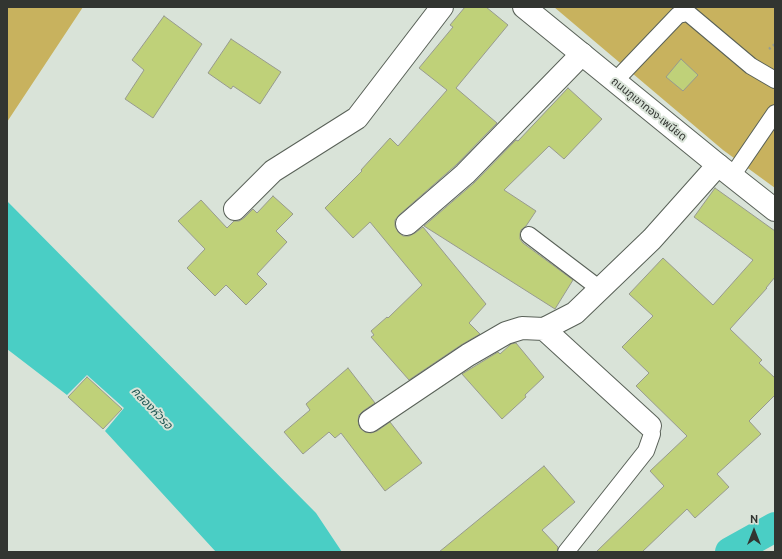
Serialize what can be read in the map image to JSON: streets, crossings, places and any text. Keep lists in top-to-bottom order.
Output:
{
  "streets": {
    "street": ["ถนนภูเขาทอง-เพนียด"]
  },
  "water": ["คลองหัวรอ"],
  "north": "top"
}
